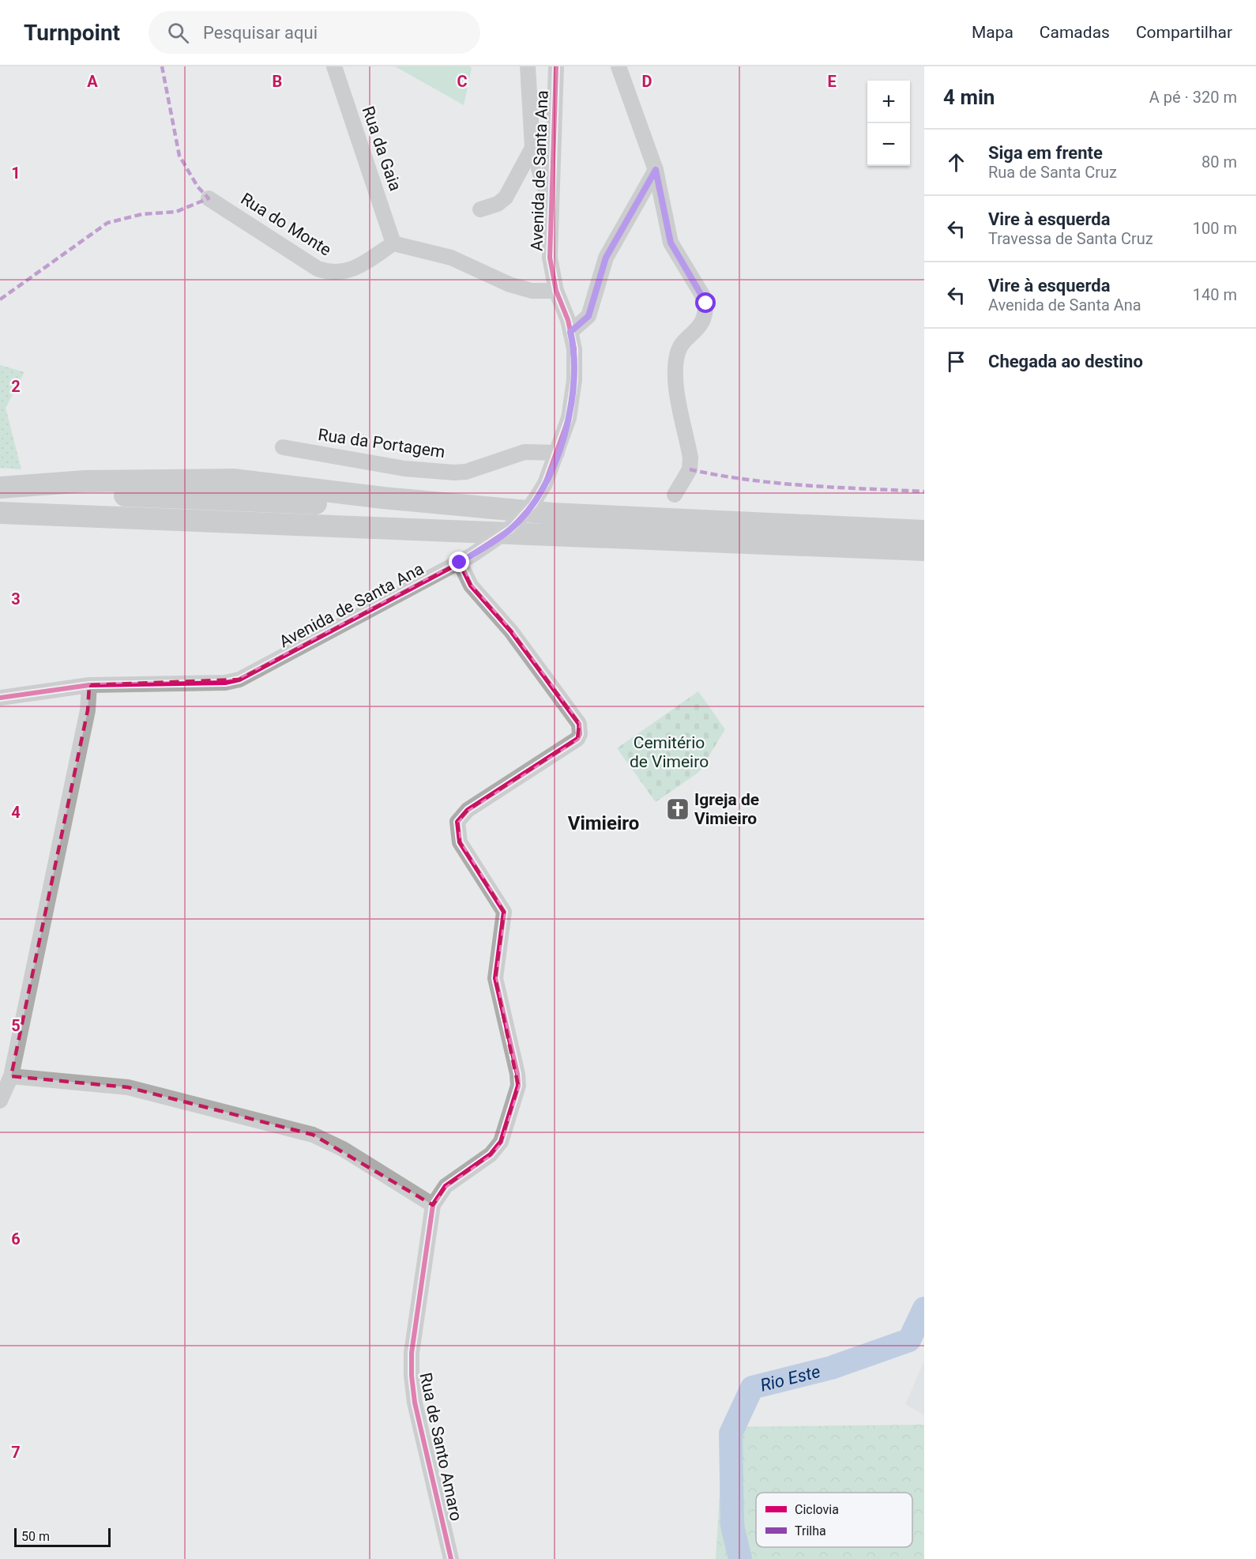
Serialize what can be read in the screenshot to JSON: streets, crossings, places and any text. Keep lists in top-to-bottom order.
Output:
{
  "streets": {
    "street": [
      "Rua da Gaia",
      "Avenida de Santa Ana",
      "Rua do Monte",
      "Rua da Portagem",
      "Rua de Santo Amaro"
    ]
  },
  "crossings": [
    ["Rua da Gaia", "Rua do Monte"],
    ["Avenida de Santa Ana", "Rua da Portagem"],
    ["Avenida de Santa Ana", "Rua de Santo Amaro"]
  ],
  "districts": ["Vimieiro"],
  "water": ["Rio Este"],
  "parks": ["Cemitério de Vimeiro"],
  "places": {
    "church": ["Igreja de Vimieiro"]
  },
  "legend": ["Ciclovia", "Trilha"],
  "scale_bar": "50 m",
  "page": {
    "header": "Turnpoint",
    "search": "Pesquisar aqui",
    "nav": ["Mapa", "Camadas", "Compartilhar"],
    "heading": ["4 min", "A pé · 320 m"],
    "map_buttons": ["+", "−"],
    "list": [
      ["Siga em frente", "Rua de Santa Cruz", "80 m"],
      ["Vire à esquerda", "Travessa de Santa Cruz", "100 m"],
      ["Vire à esquerda", "Avenida de Santa Ana", "140 m"],
      "Chegada ao destino"
    ],
    "scale": "50 m"
  },
  "grid": {
    "columns": [
      "A",
      "B",
      "C",
      "D",
      "E"
    ],
    "rows": [
      "1",
      "2",
      "3",
      "4",
      "5",
      "6",
      "7"
    ]
  }
}
